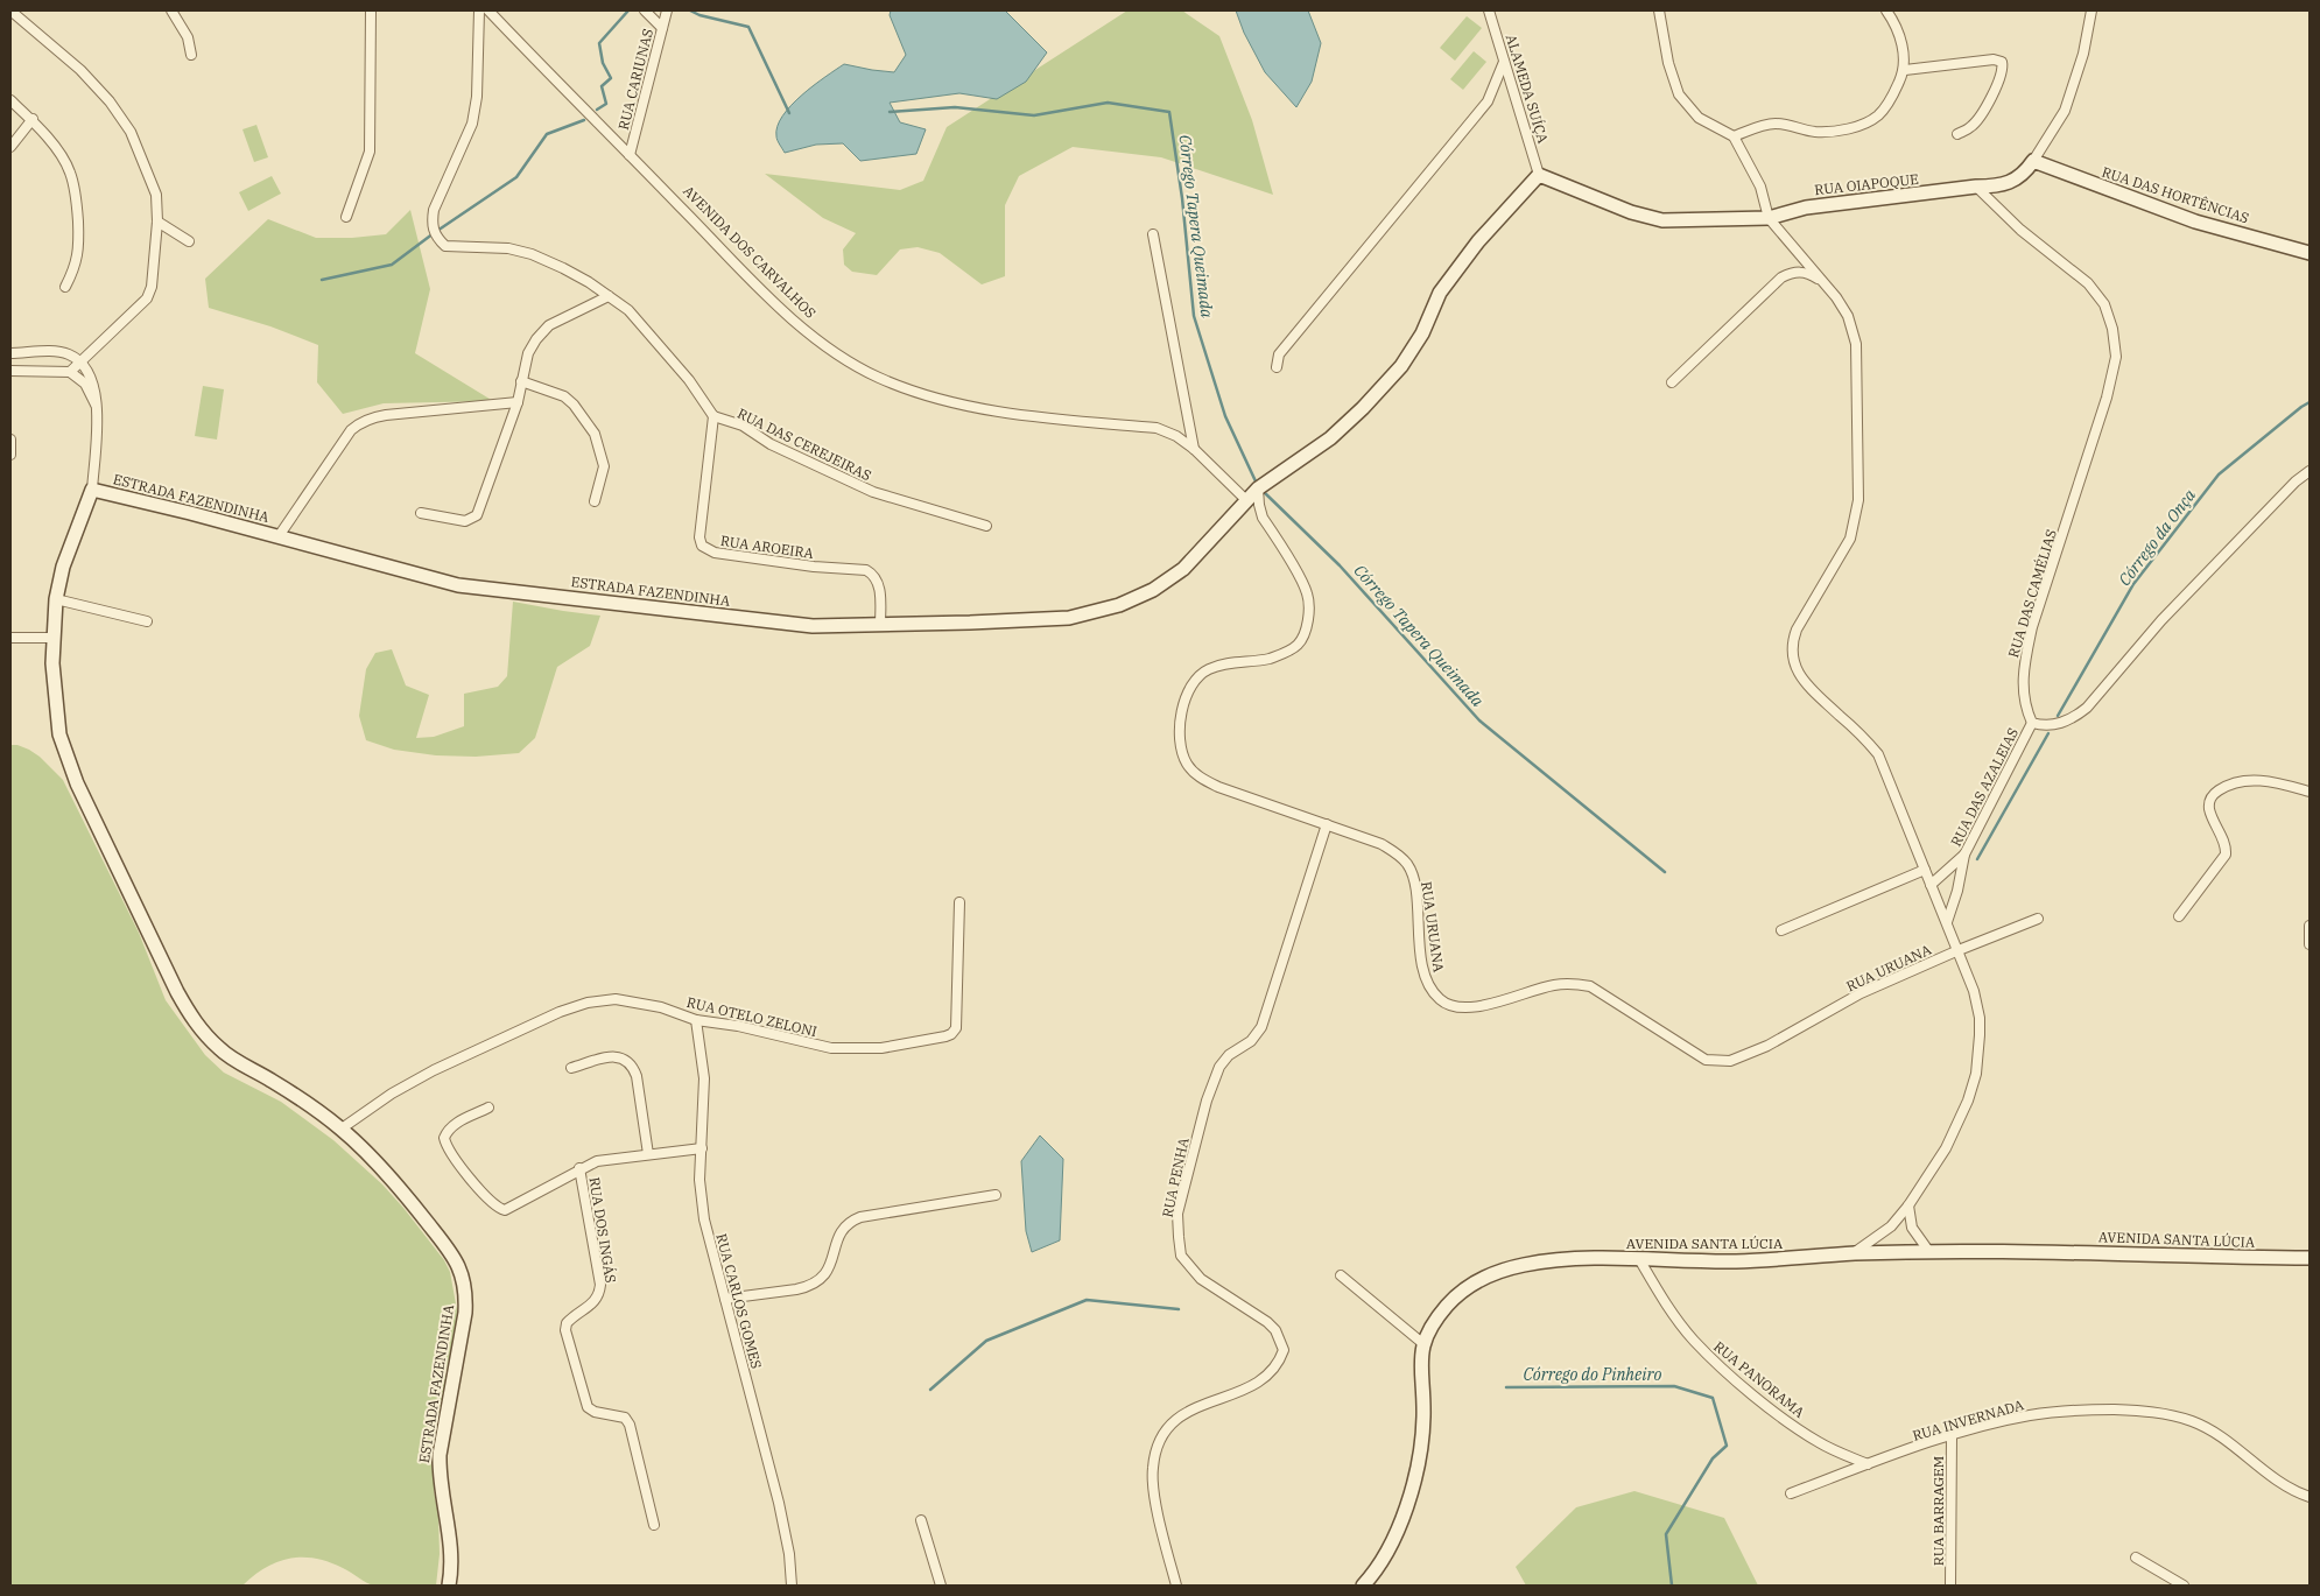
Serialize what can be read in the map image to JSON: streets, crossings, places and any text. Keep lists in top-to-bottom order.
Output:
{
  "streets": {
    "street": [
      "RUA CARIUNAS",
      "ALAMEDA SUÍÇA",
      "RUA OIAPOQUE",
      "RUA DAS HORTÊNCIAS",
      "AVENIDA DOS CARVALHOS",
      "RUA DAS CEREJEIRAS",
      "ESTRADA FAZENDINHA",
      "RUA AROEIRA",
      "RUA DAS CAMÉLIAS",
      "RUA DAS AZALEIAS",
      "RUA URUANA",
      "RUA OTELO ZELONI",
      "RUA PENHA",
      "RUA DOS INGÁS",
      "AVENIDA SANTA LÚCIA",
      "RUA CARLOS GOMES",
      "RUA PANORAMA",
      "RUA INVERNADA",
      "RUA BARRAGEM"
    ]
  },
  "crossings": [
    ["RUA CARIUNAS", "AVENIDA DOS CARVALHOS"],
    ["ALAMEDA SUÍÇA", "RUA OIAPOQUE"],
    ["RUA OIAPOQUE", "RUA DAS HORTÊNCIAS"],
    ["RUA OIAPOQUE", "RUA DAS CAMÉLIAS"],
    ["AVENIDA DOS CARVALHOS", "ESTRADA FAZENDINHA"],
    ["RUA DAS CEREJEIRAS", "RUA AROEIRA"],
    ["ESTRADA FAZENDINHA", "RUA AROEIRA"],
    ["ESTRADA FAZENDINHA", "RUA OTELO ZELONI"],
    ["RUA DAS CAMÉLIAS", "RUA DAS AZALEIAS"],
    ["RUA URUANA", "RUA PENHA"],
    ["RUA OTELO ZELONI", "RUA CARLOS GOMES"],
    ["AVENIDA SANTA LÚCIA", "RUA PANORAMA"],
    ["RUA PANORAMA", "RUA INVERNADA"],
    ["RUA INVERNADA", "RUA BARRAGEM"]
  ],
  "water": ["Córrego Tapera Queimada", "Córrego da Onça", "Córrego do Pinheiro"]
}
